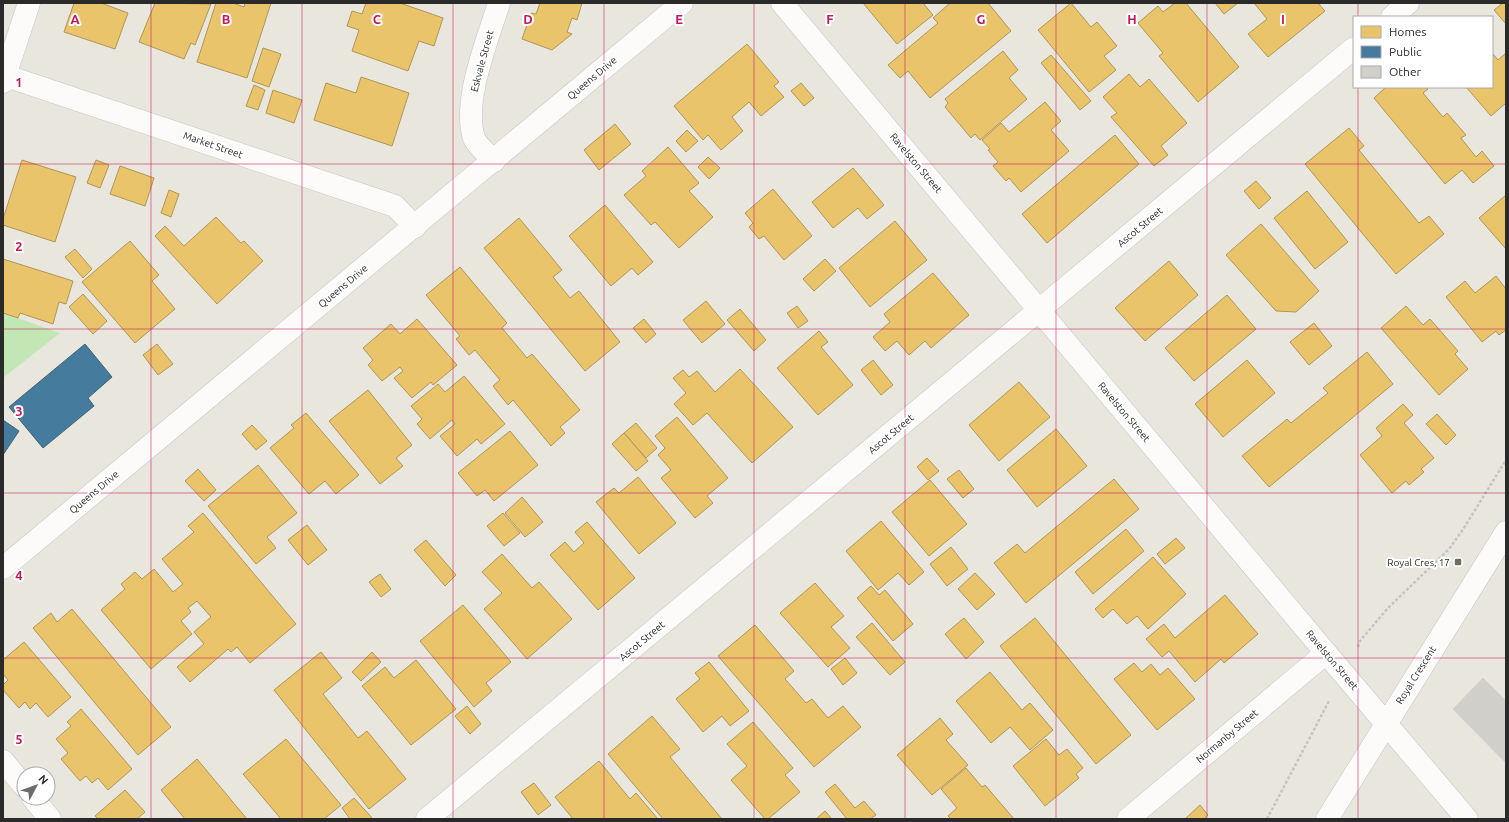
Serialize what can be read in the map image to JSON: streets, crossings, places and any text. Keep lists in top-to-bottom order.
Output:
{
  "streets": {
    "street": [
      "Eskvale Street",
      "Queens Drive",
      "Market Street",
      "Ravelston Street",
      "Ascot Street",
      "Royal Crescent",
      "Normanby Street"
    ]
  },
  "crossings": [
    ["Eskvale Street", "Queens Drive"],
    ["Queens Drive", "Market Street"],
    ["Ravelston Street", "Ascot Street"],
    ["Ravelston Street", "Royal Crescent"],
    ["Ravelston Street", "Normanby Street"]
  ],
  "places": {
    "transit": ["Royal Cres, 17"]
  },
  "legend": ["Homes", "Public", "Other"],
  "north": "top right",
  "grid": {
    "columns": [
      "A",
      "B",
      "C",
      "D",
      "E",
      "F",
      "G",
      "H",
      "I"
    ],
    "rows": [
      "1",
      "2",
      "3",
      "4",
      "5"
    ]
  }
}
